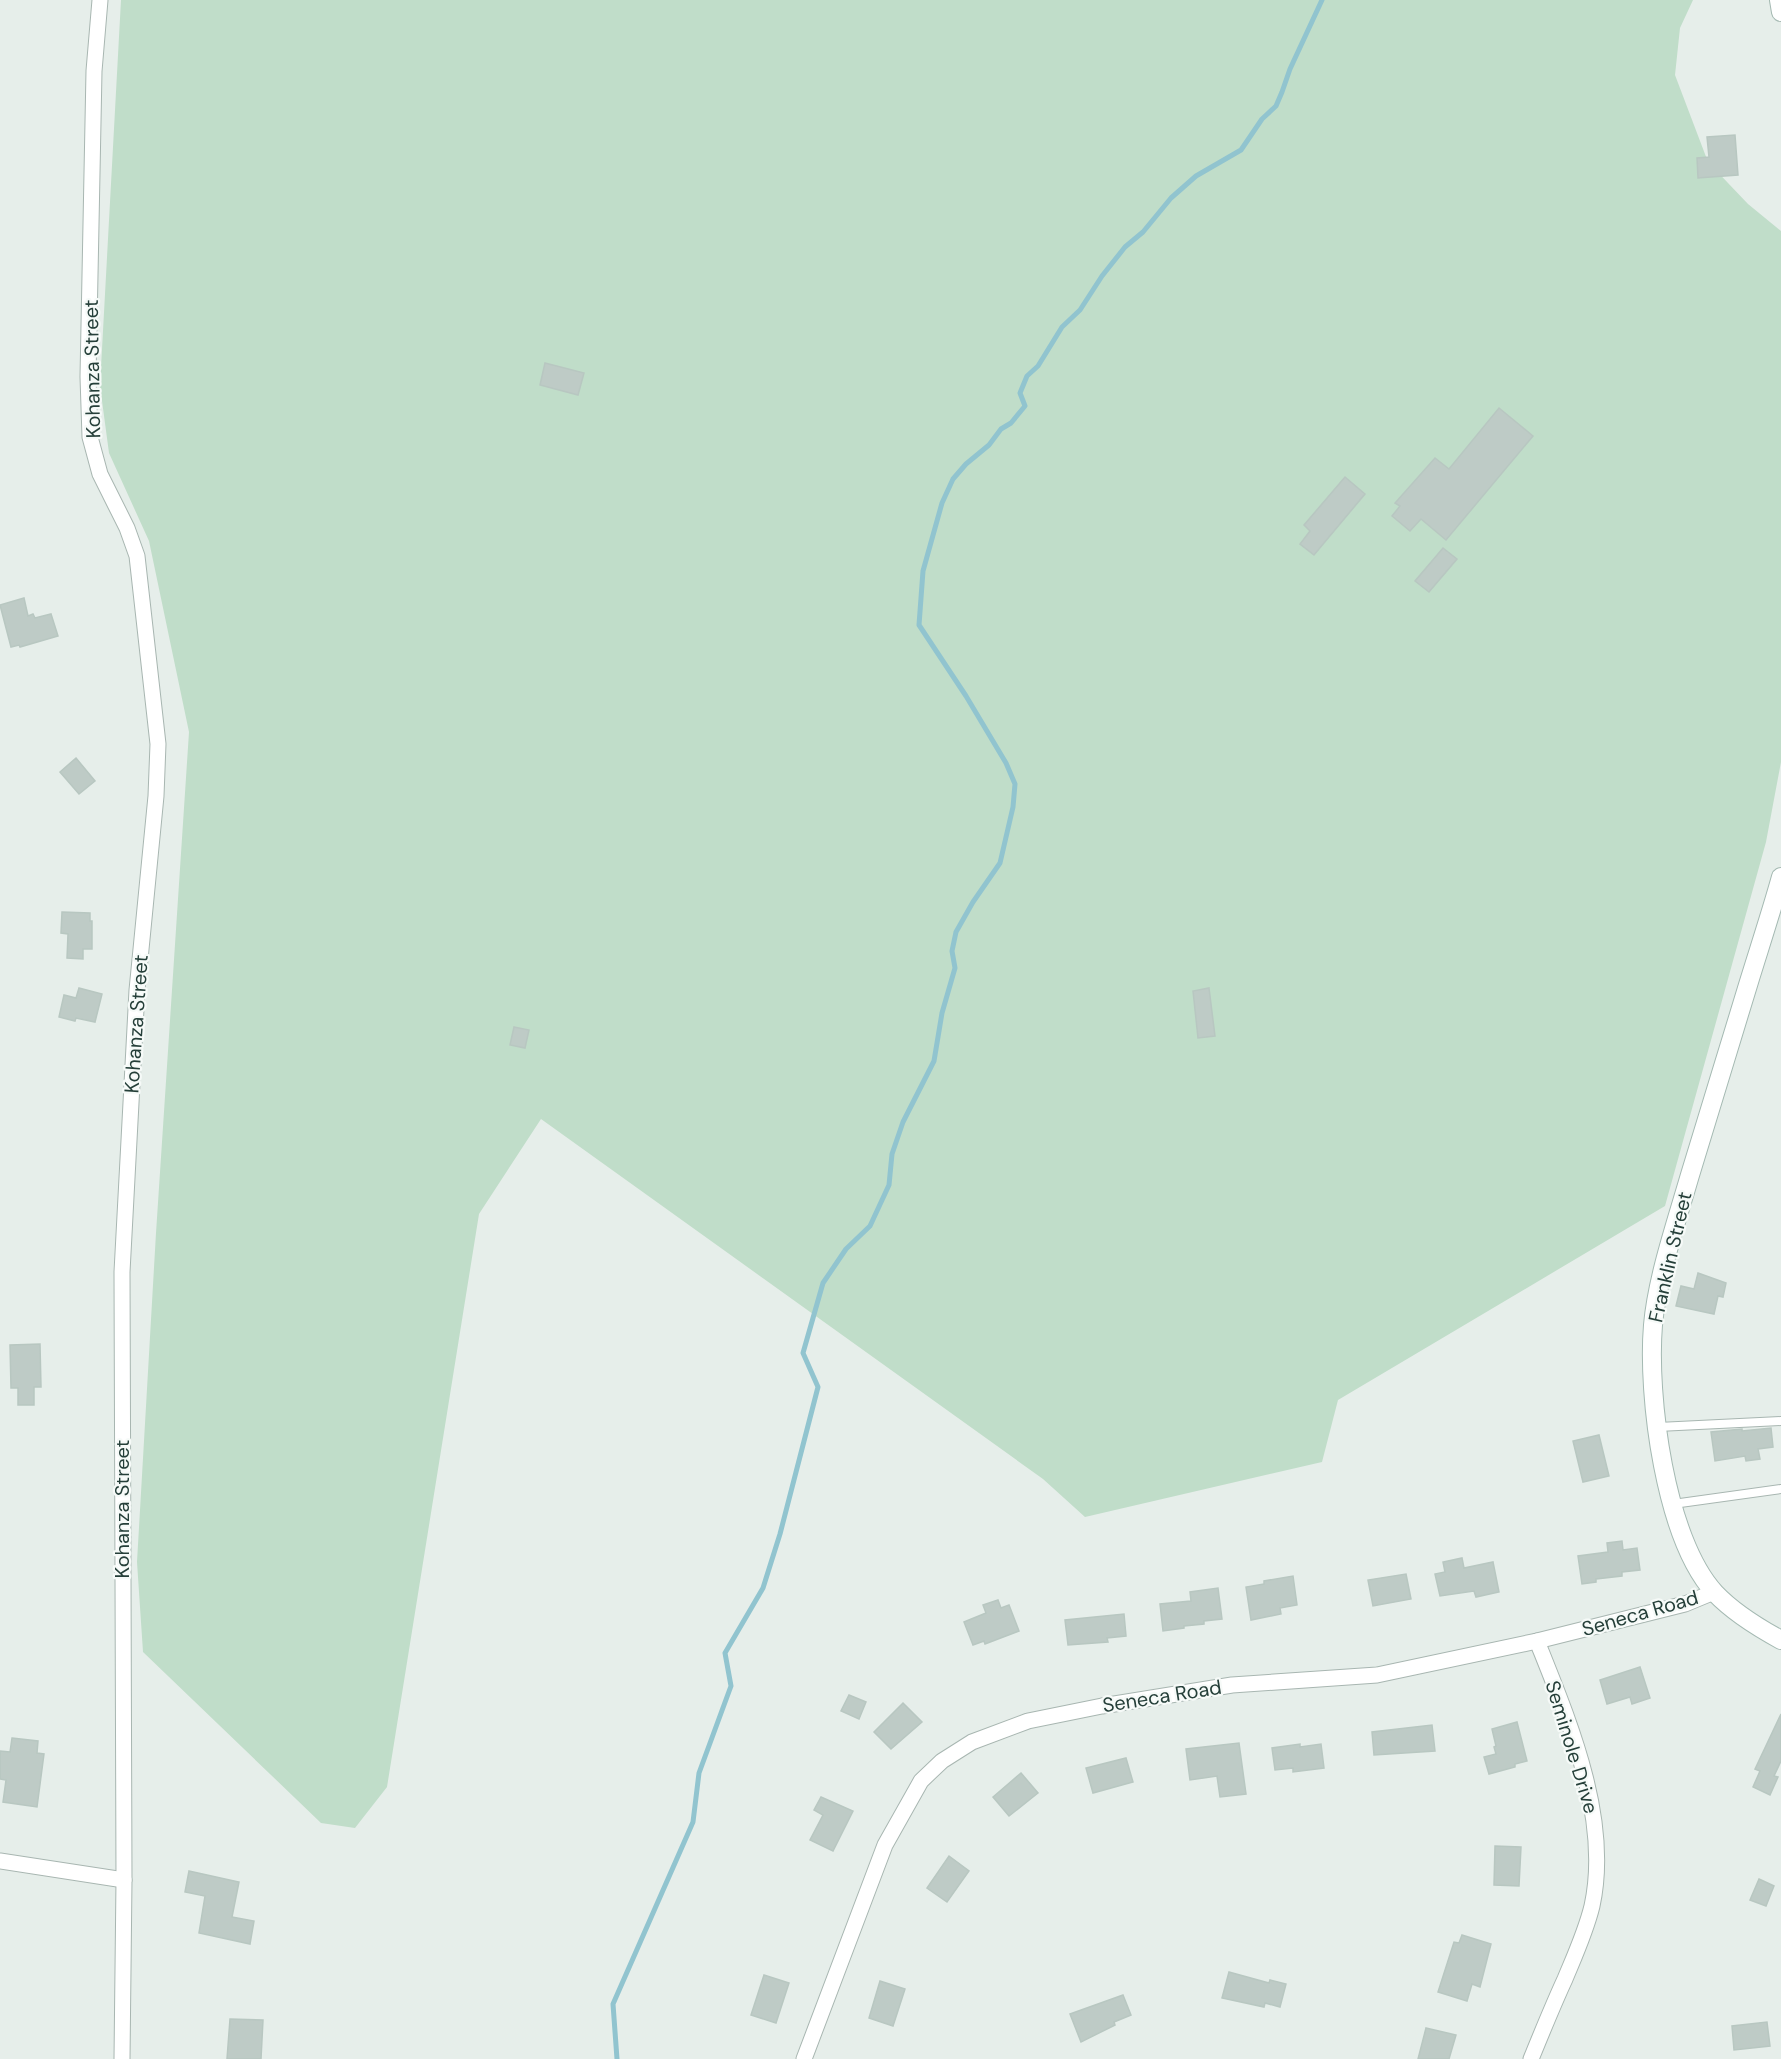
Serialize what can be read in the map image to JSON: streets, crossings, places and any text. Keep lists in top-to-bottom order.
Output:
{
  "streets": {
    "main road": ["Franklin Street"],
    "street": ["Kohanza Street", "Seneca Road", "Seminole Drive"]
  },
  "crossings": [
    ["Franklin Street", "Seneca Road"],
    ["Seneca Road", "Seminole Drive"]
  ]
}
